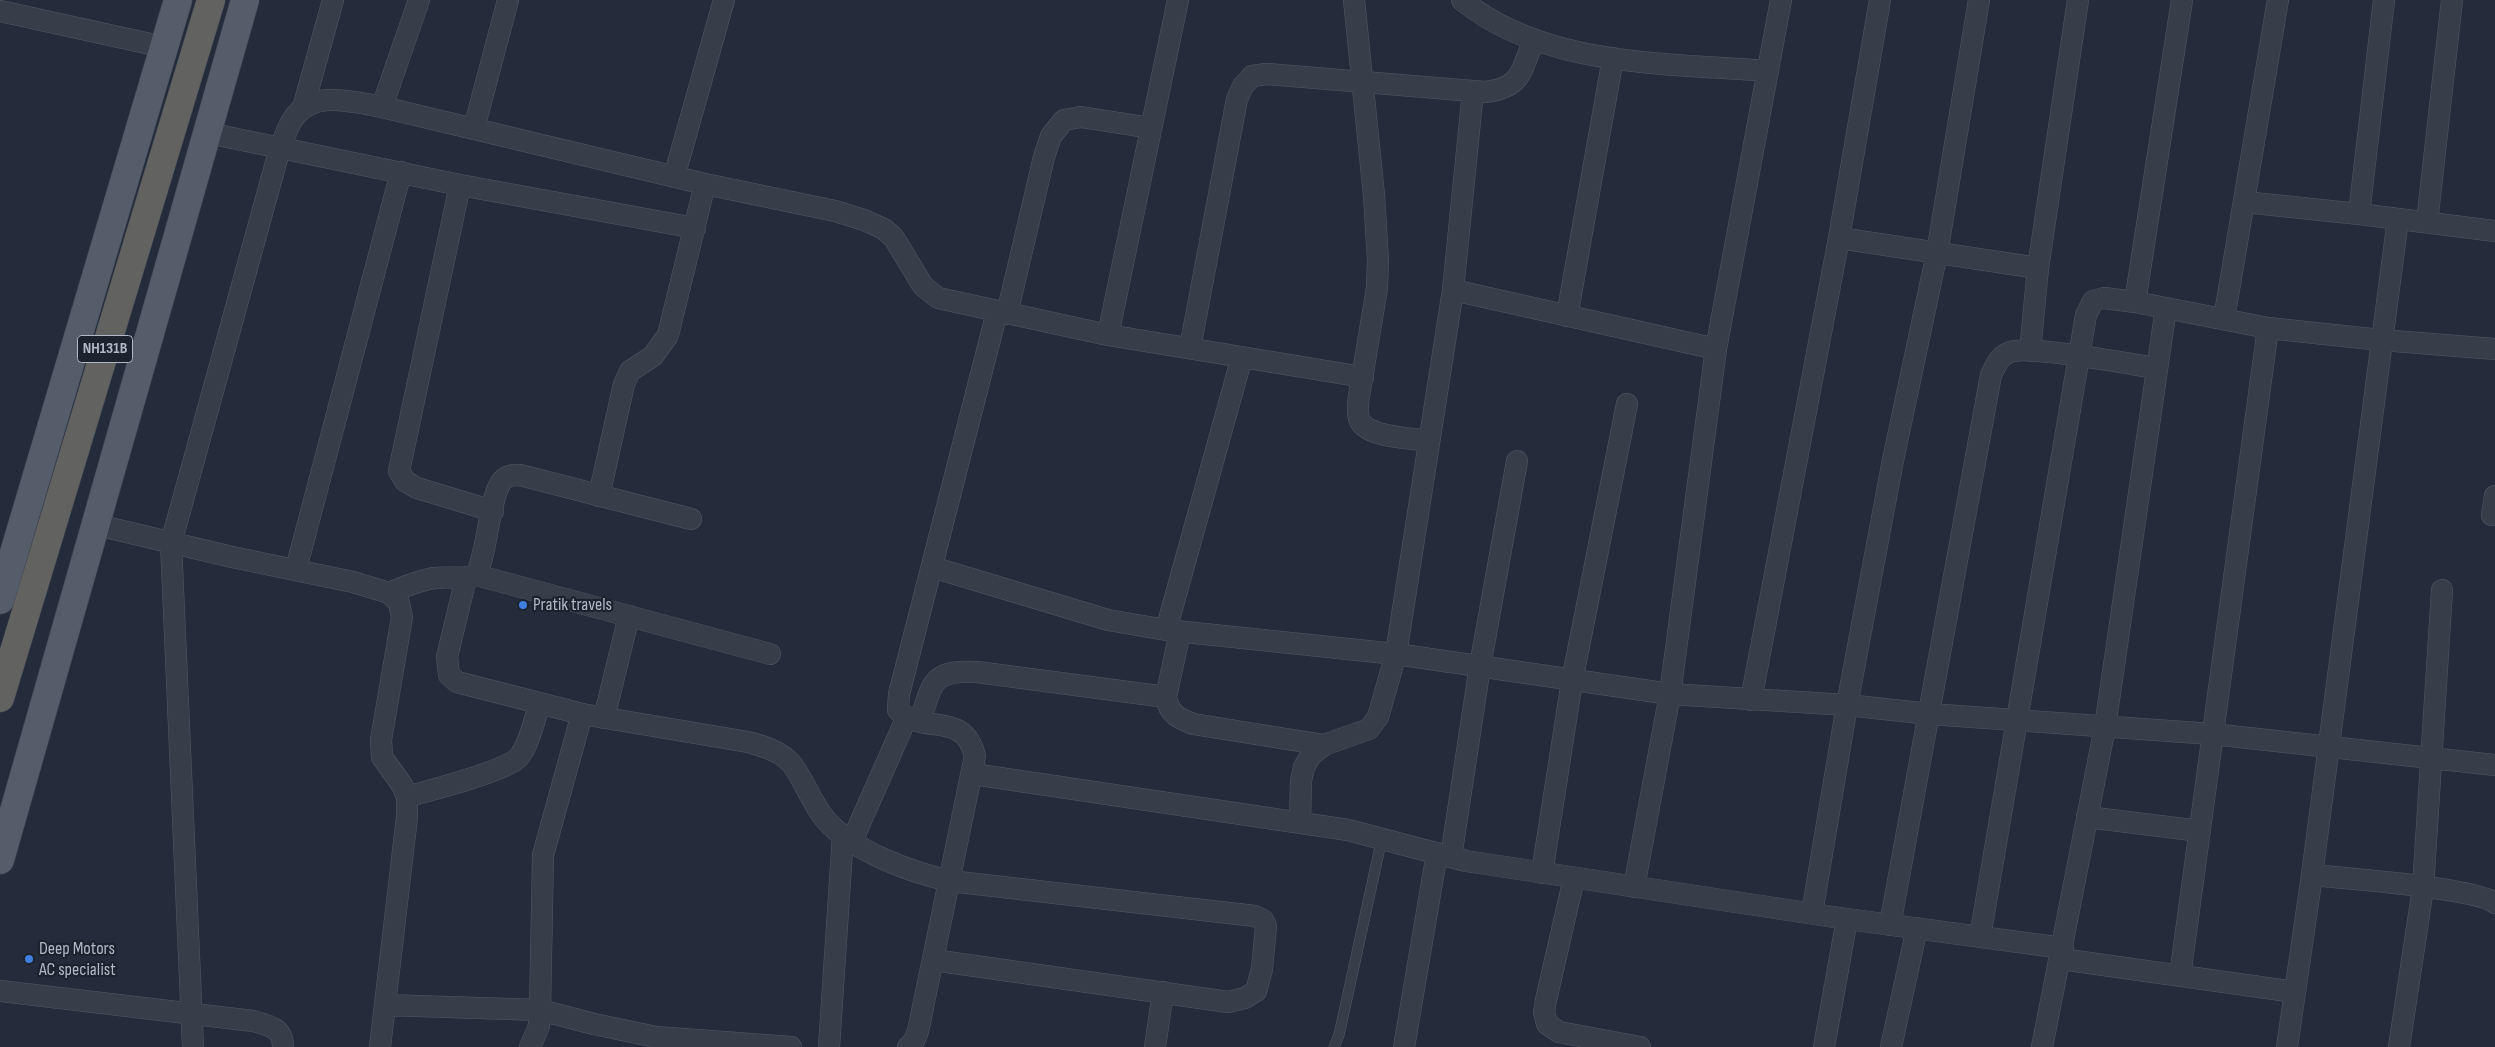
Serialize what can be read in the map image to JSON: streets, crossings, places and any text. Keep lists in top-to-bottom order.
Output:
{
  "streets": {
    "highway": ["NH131B"]
  },
  "places": ["Pratik travels", "Deep Motors AC specialist"]
}
